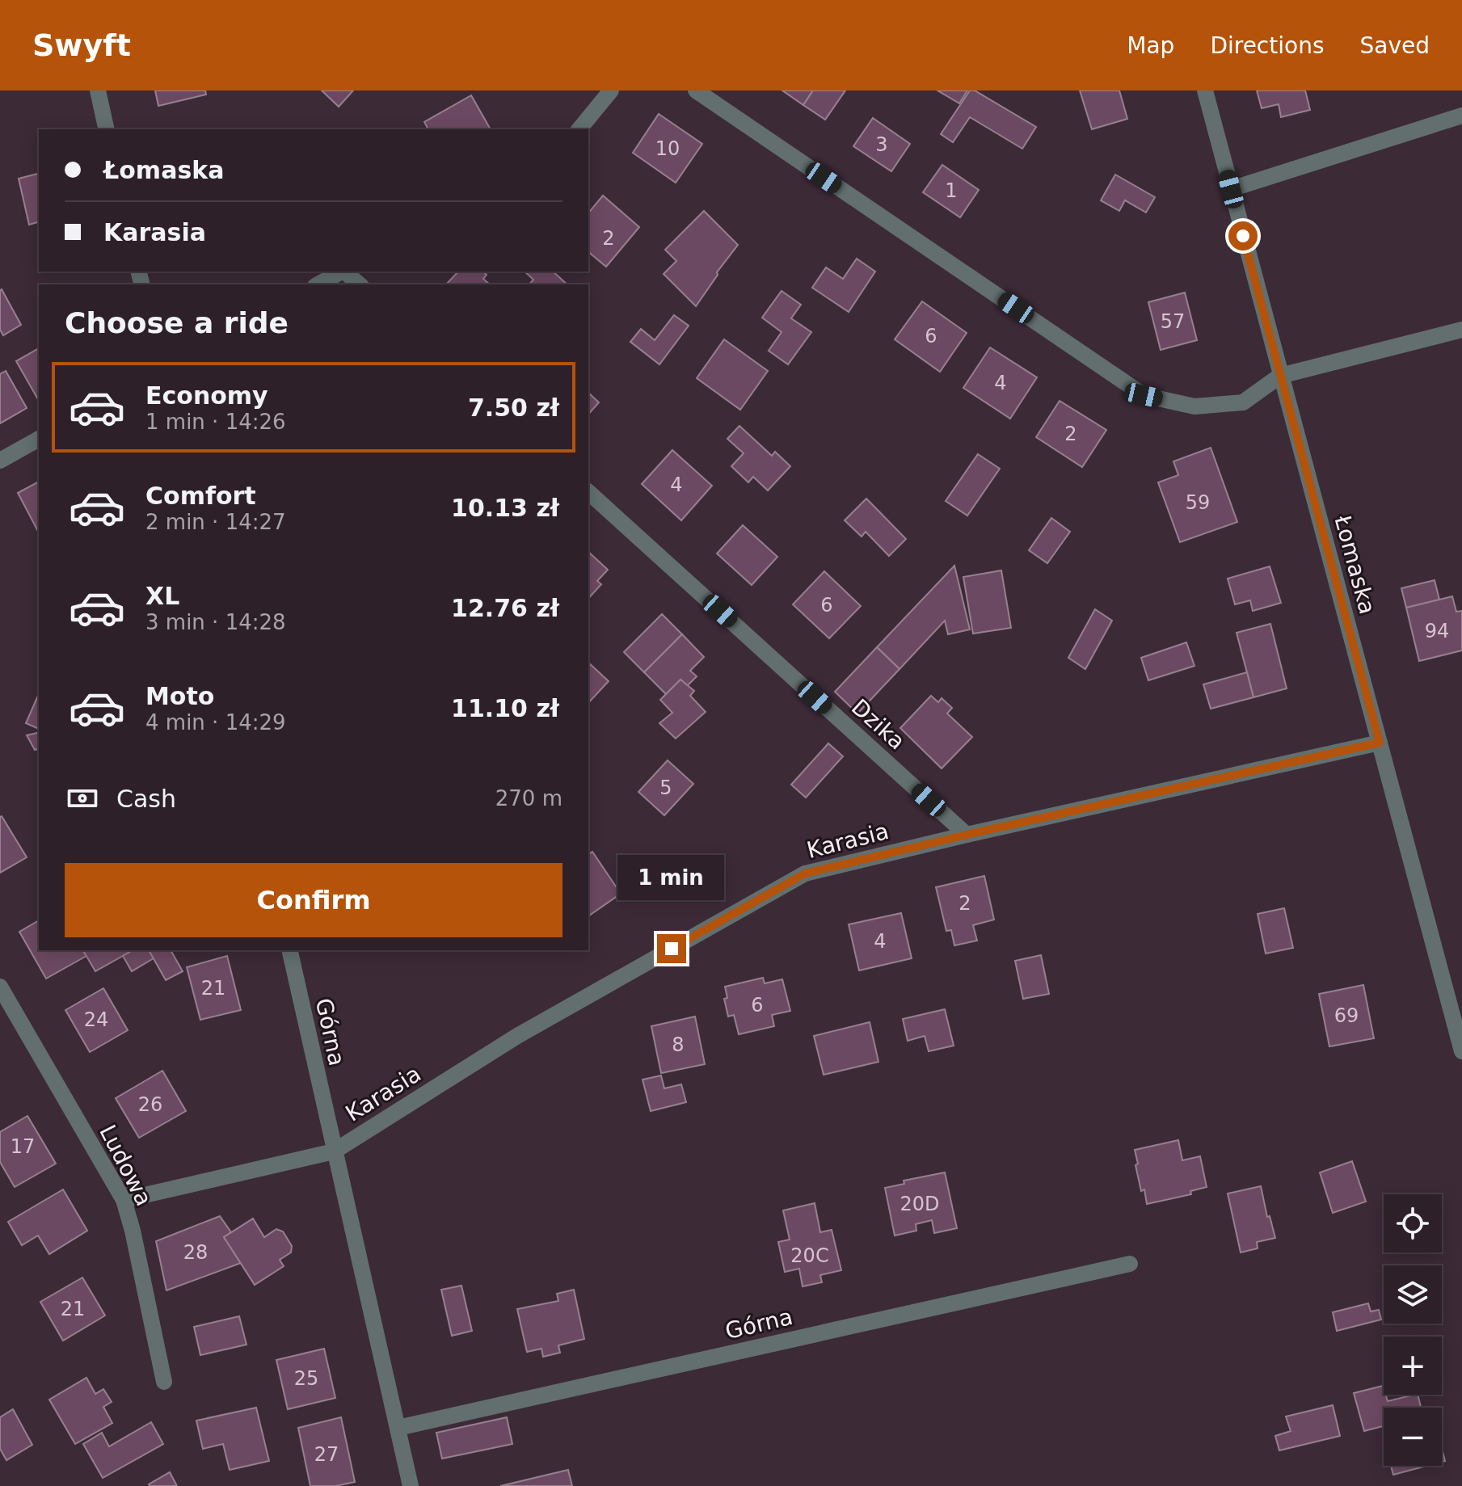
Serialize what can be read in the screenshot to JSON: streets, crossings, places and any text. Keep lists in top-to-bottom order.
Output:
{
  "streets": {
    "street": [
      "Łomaska",
      "Dzika",
      "Karasia",
      "Górna",
      "Ludowa"
    ]
  },
  "crossings": [
    ["Łomaska", "Karasia"],
    ["Dzika", "Karasia"],
    ["Karasia", "Górna"],
    ["Karasia", "Ludowa"]
  ],
  "house_numbers": [
    "3",
    "10",
    "1",
    "2",
    "57",
    "6",
    "4",
    "2",
    "4",
    "59",
    "6",
    "94",
    "5",
    "2",
    "4",
    "21",
    "6",
    "69",
    "24",
    "8",
    "26",
    "17",
    "20D",
    "28",
    "20C",
    "21",
    "25",
    "27"
  ],
  "page": {
    "header": "Swyft",
    "nav": ["Map", "Directions", "Saved"],
    "banner": ["Łomaska", "Karasia"],
    "heading": "Choose a ride",
    "list": [
      {
        "name": "Economy",
        "note": "1 min · 14:26",
        "value": "7.50 zł"
      },
      {
        "name": "Comfort",
        "note": "2 min · 14:27",
        "value": "10.13 zł"
      },
      {
        "name": "XL",
        "note": "3 min · 14:28",
        "value": "12.76 zł"
      },
      {
        "name": "Moto",
        "note": "4 min · 14:29",
        "value": "11.10 zł"
      }
    ],
    "pay": ["Cash", "270 m"],
    "buttons": "Confirm",
    "bubble": "1 min",
    "map_buttons": ["+", "−"]
  }
}
